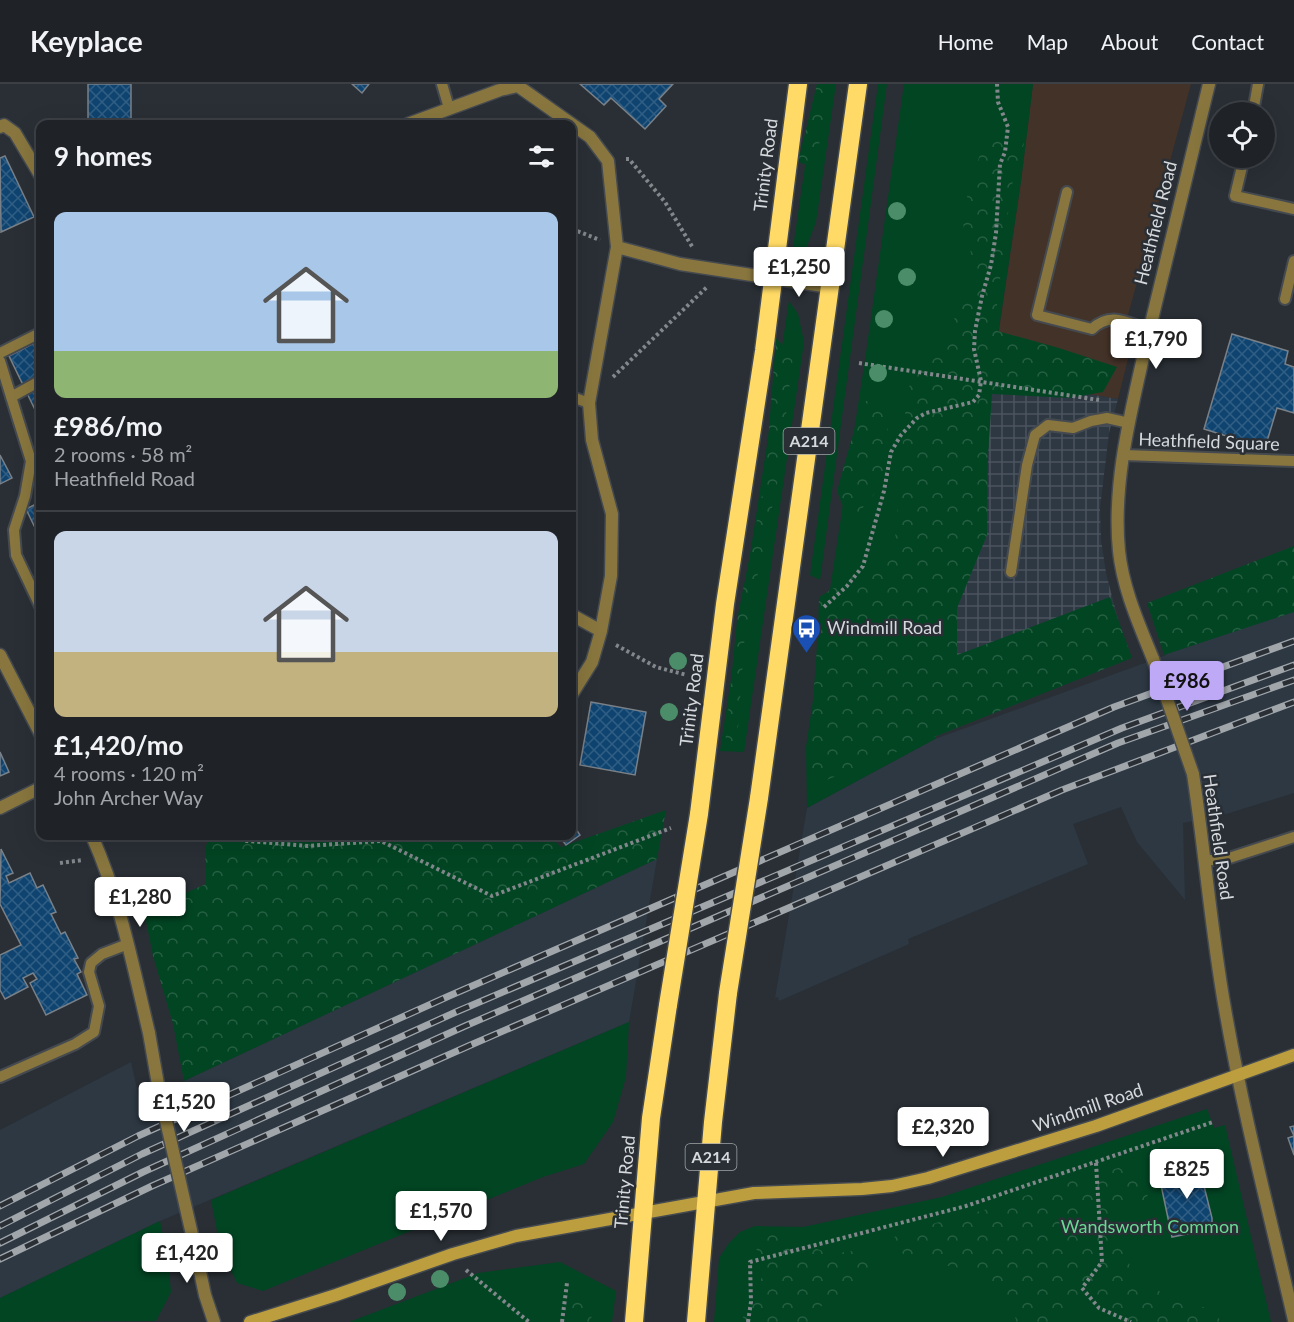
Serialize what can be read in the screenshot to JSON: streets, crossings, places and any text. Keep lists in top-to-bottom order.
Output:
{
  "streets": {
    "highway": ["Trinity Road", "A214"],
    "main road": ["Windmill Road"],
    "street": ["Heathfield Road"],
    "lane": ["Heathfield Square"]
  },
  "crossings": [
    ["Trinity Road", "Windmill Road"],
    ["Heathfield Road", "Heathfield Square"],
    ["Heathfield Road", "Windmill Road"],
    ["A214", "Windmill Road"]
  ],
  "parks": ["Wandsworth Common"],
  "places": {
    "bus stop": ["Windmill Road"]
  },
  "page": {
    "header": "Keyplace",
    "nav": [
      "Home",
      "Map",
      "About",
      "Contact"
    ],
    "heading": "9 homes",
    "list": [
      {
        "name": "£986/mo",
        "note": "2 rooms · 58 m² · Heathfield Road"
      },
      {
        "name": "£1,420/mo",
        "note": "4 rooms · 120 m² · John Archer Way"
      }
    ],
    "price": [
      "£1,250",
      "£1,790",
      "£986",
      "£1,280",
      "£1,520",
      "£2,320",
      "£825",
      "£1,570",
      "£1,420"
    ]
  }
}
